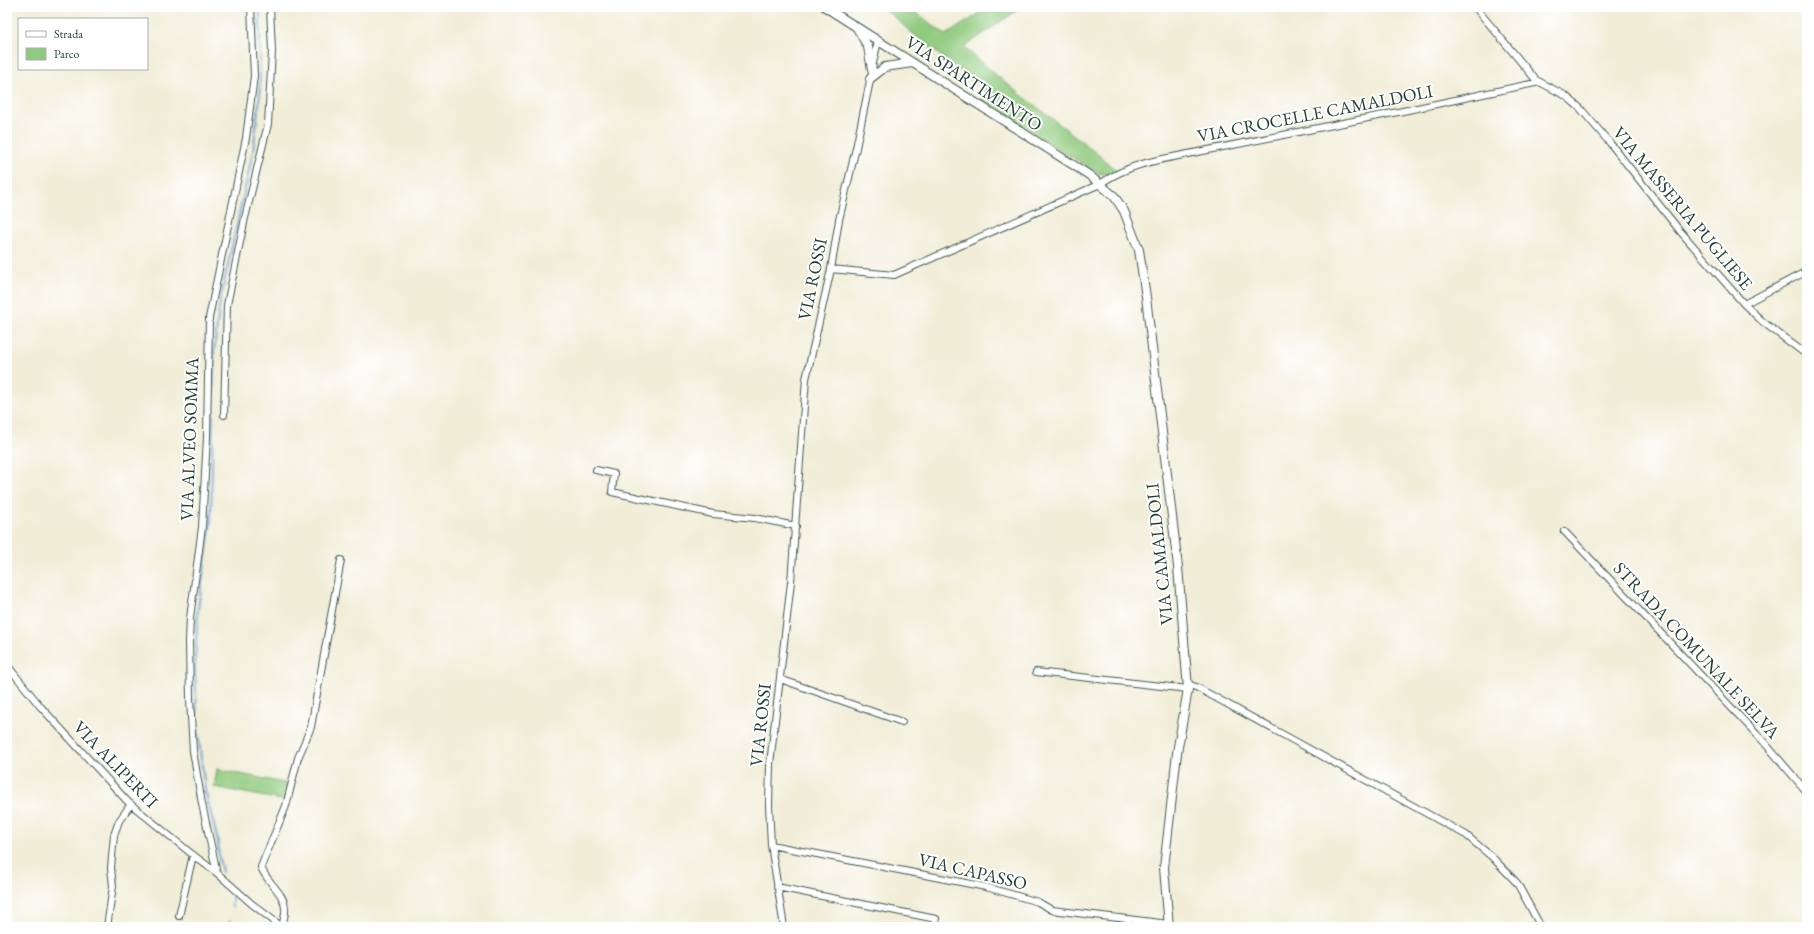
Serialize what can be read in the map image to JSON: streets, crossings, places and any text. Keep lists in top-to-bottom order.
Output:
{
  "streets": {
    "street": [
      "VIA SPARTIMENTO",
      "VIA CROCELLE CAMALDOLI",
      "VIA MASSERIA PUGLIESE",
      "VIA ROSSI",
      "VIA ALVEO SOMMA",
      "VIA CAMALDOLI",
      "STRADA COMUNALE SELVA",
      "VIA ALIPERTI",
      "VIA CAPASSO"
    ]
  },
  "crossings": [
    ["VIA SPARTIMENTO", "VIA CROCELLE CAMALDOLI"],
    ["VIA SPARTIMENTO", "VIA ROSSI"],
    ["VIA SPARTIMENTO", "VIA CAMALDOLI"],
    ["VIA CROCELLE CAMALDOLI", "VIA MASSERIA PUGLIESE"],
    ["VIA CROCELLE CAMALDOLI", "VIA ROSSI"],
    ["VIA CROCELLE CAMALDOLI", "VIA CAMALDOLI"],
    ["VIA ROSSI", "VIA CAPASSO"],
    ["VIA ALVEO SOMMA", "VIA ALIPERTI"],
    ["VIA CAMALDOLI", "VIA CAPASSO"]
  ],
  "legend": ["Strada", "Parco"]
}
